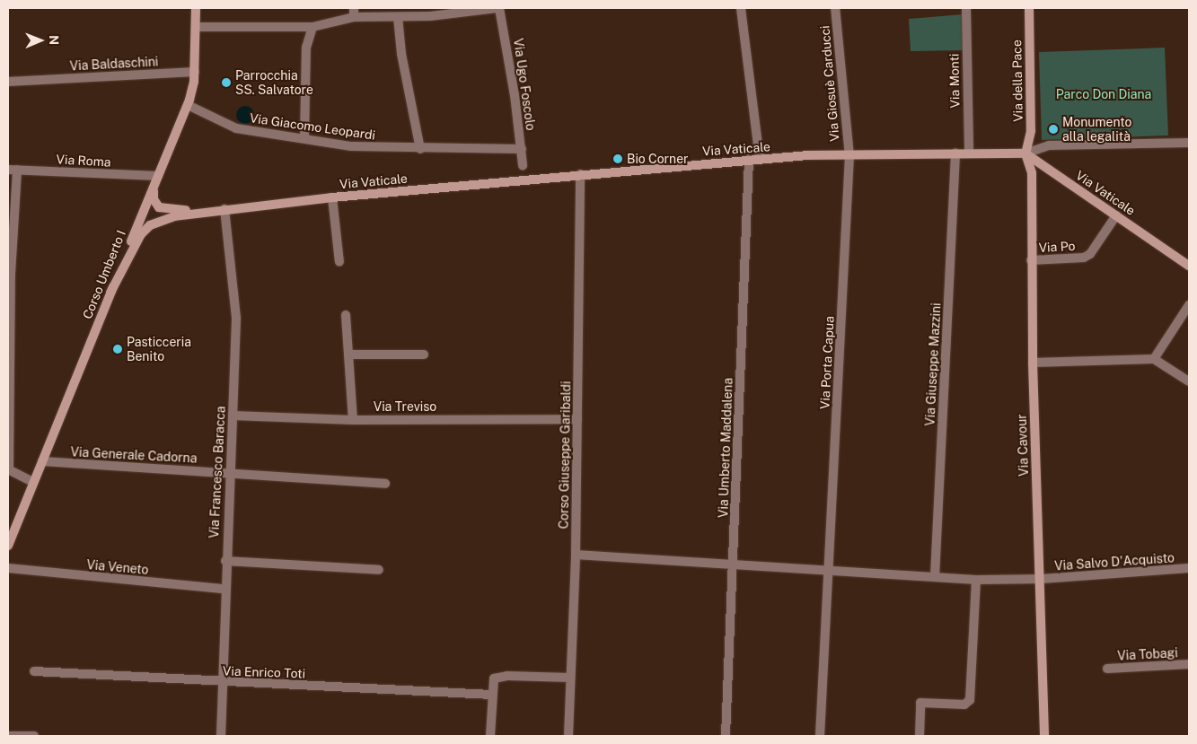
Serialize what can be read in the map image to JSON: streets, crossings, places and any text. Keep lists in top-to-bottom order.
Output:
{
  "streets": {
    "street": [
      "Via Baldaschini",
      "Via Monti",
      "Via della Pace",
      "Via Giosuè Carducci",
      "Via Ugo Foscolo",
      "Via Giacomo Leopardi",
      "Via Vaticale",
      "Via Roma",
      "Via Po",
      "Corso Umberto I",
      "Via Porta Capua",
      "Via Giuseppe Mazzini",
      "Via Treviso",
      "Via Cavour",
      "Via Umberto Maddalena",
      "Via Generale Cadorna",
      "Corso Giuseppe Garibaldi",
      "Via Francesco Baracca",
      "Via Salvo D'Acquisto",
      "Via Veneto",
      "Via Tobagi",
      "Via Enrico Toti"
    ]
  },
  "crossings": [
    ["Via Baldaschini", "Corso Umberto I"],
    ["Via Monti", "Via Vaticale"],
    ["Via della Pace", "Via Vaticale"],
    ["Via della Pace", "Via Cavour"],
    ["Via Giosuè Carducci", "Via Vaticale"],
    ["Via Giosuè Carducci", "Via Porta Capua"],
    ["Via Ugo Foscolo", "Via Giacomo Leopardi"],
    ["Via Giacomo Leopardi", "Corso Umberto I"],
    ["Via Vaticale", "Via Po"],
    ["Via Vaticale", "Corso Umberto I"],
    ["Via Vaticale", "Via Porta Capua"],
    ["Via Vaticale", "Via Giuseppe Mazzini"],
    ["Via Vaticale", "Via Cavour"],
    ["Via Vaticale", "Via Umberto Maddalena"],
    ["Via Vaticale", "Corso Giuseppe Garibaldi"],
    ["Via Vaticale", "Via Francesco Baracca"],
    ["Via Roma", "Corso Umberto I"],
    ["Via Po", "Via Cavour"],
    ["Corso Umberto I", "Via Generale Cadorna"],
    ["Via Porta Capua", "Via Salvo D'Acquisto"],
    ["Via Giuseppe Mazzini", "Via Salvo D'Acquisto"],
    ["Via Treviso", "Corso Giuseppe Garibaldi"],
    ["Via Treviso", "Via Francesco Baracca"],
    ["Via Cavour", "Via Salvo D'Acquisto"],
    ["Via Umberto Maddalena", "Via Salvo D'Acquisto"],
    ["Via Generale Cadorna", "Via Francesco Baracca"],
    ["Corso Giuseppe Garibaldi", "Via Salvo D'Acquisto"],
    ["Via Francesco Baracca", "Via Veneto"],
    ["Via Francesco Baracca", "Via Enrico Toti"]
  ],
  "parks": ["Parco Don Diana"],
  "places": [
    "Parrocchia SS. Salvatore",
    "Monumento alla legalità",
    "Bio Corner",
    "Pasticceria Benito"
  ],
  "north": "right"
}
